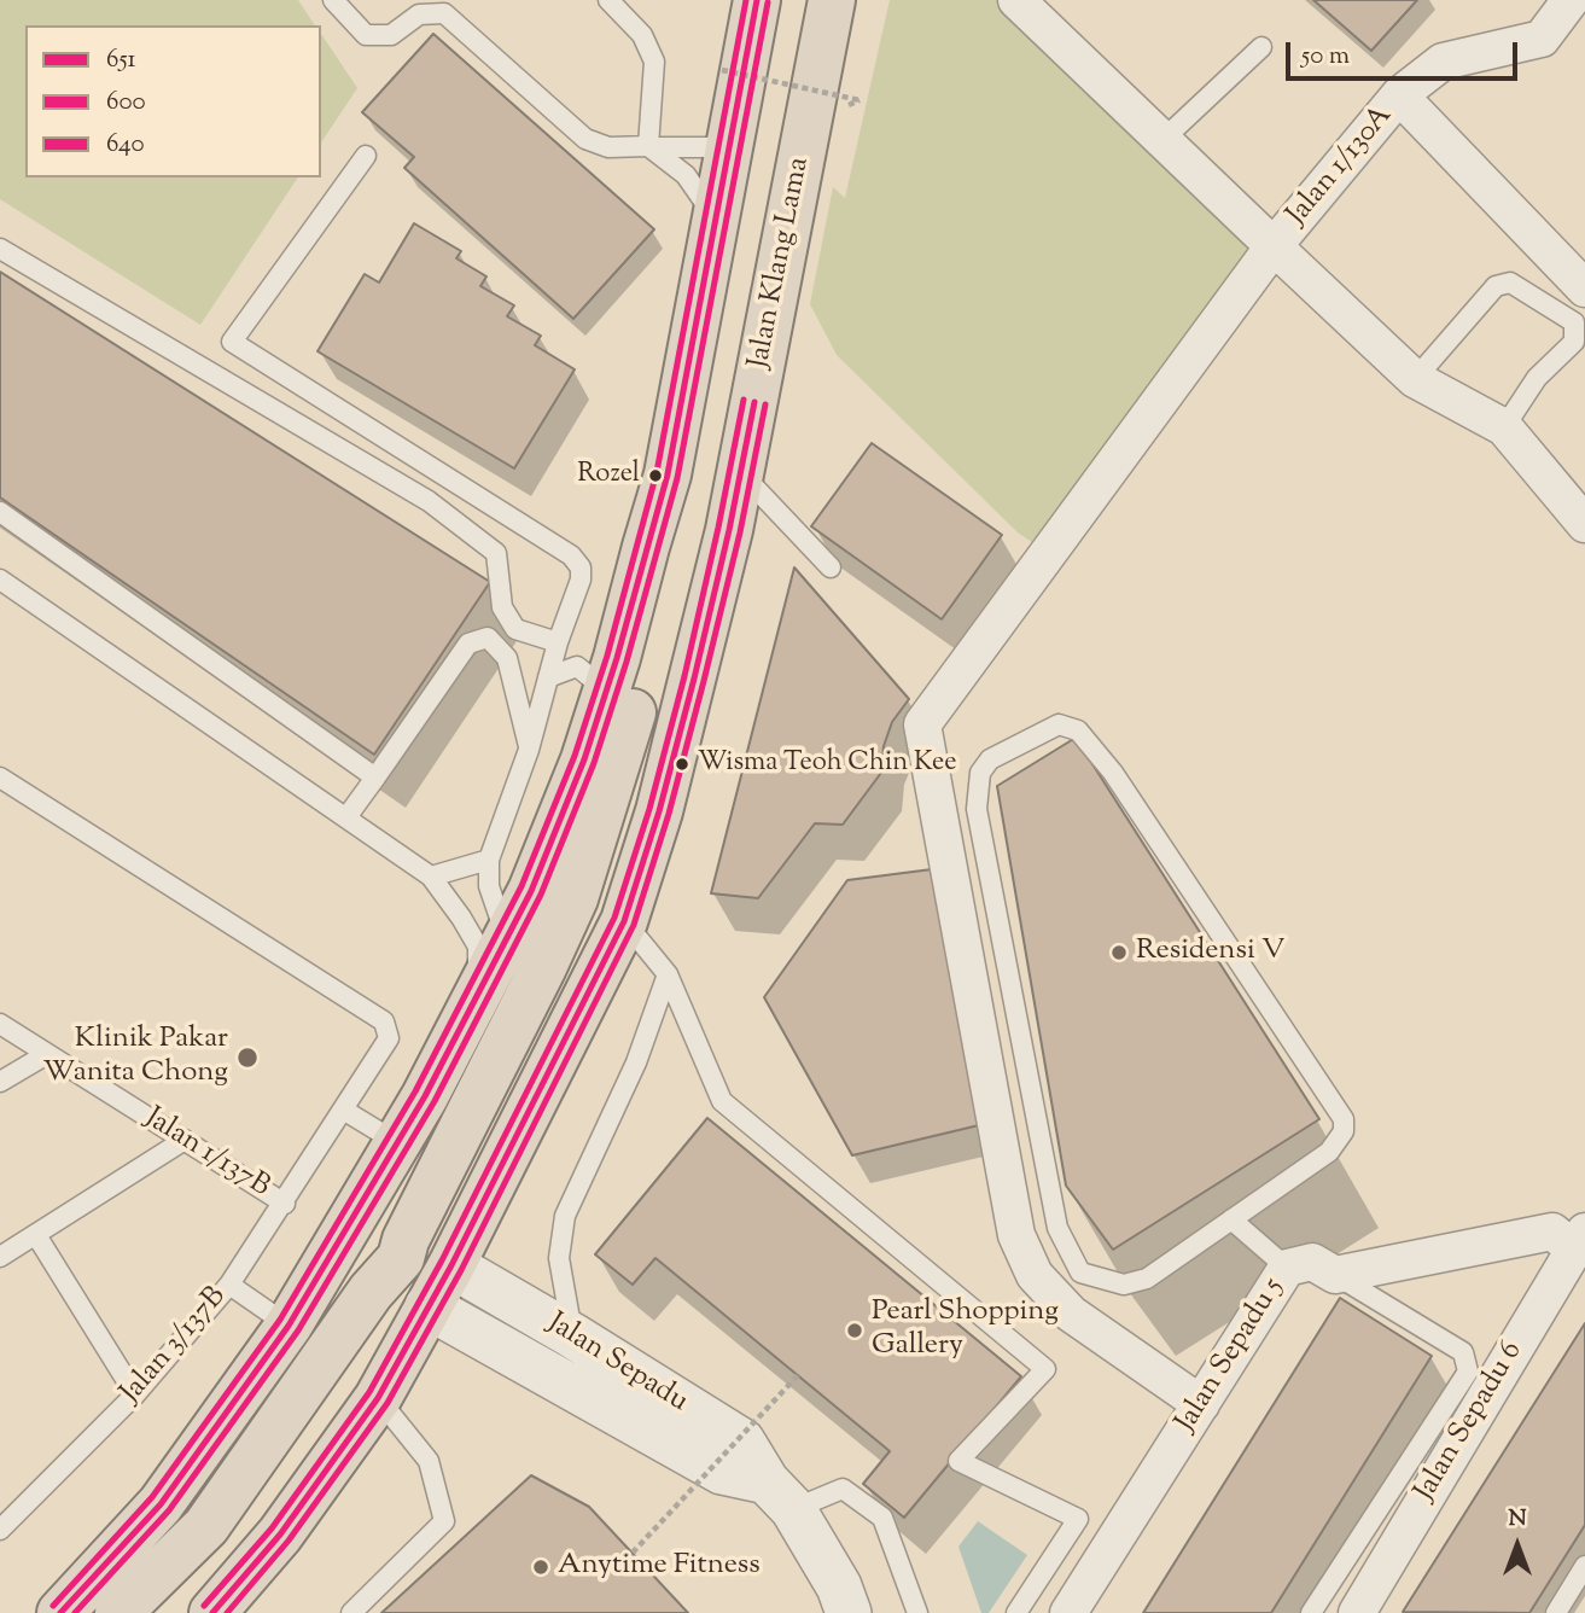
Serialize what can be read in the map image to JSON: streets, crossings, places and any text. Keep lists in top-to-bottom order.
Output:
{
  "streets": {
    "main road": ["Jalan Klang Lama"],
    "street": [
      "Jalan 1/130A",
      "Jalan Sepadu 5",
      "Jalan Sepadu",
      "Jalan Sepadu 6"
    ],
    "lane": ["Jalan 1/137B", "Jalan 3/137B"]
  },
  "crossings": [
    ["Jalan Klang Lama", "Jalan Sepadu"],
    ["Jalan 1/137B", "Jalan 3/137B"],
    ["Jalan Sepadu 5", "Jalan Sepadu 6"]
  ],
  "places": [
    "Rozel",
    "Wisma Teoh Chin Kee",
    "Residensi V",
    "Klinik Pakar Wanita Chong",
    "Pearl Shopping Gallery",
    "Anytime Fitness"
  ],
  "lines": ["transit line 651", "transit line 640", "transit line 600"],
  "legend": ["651", "600", "640"],
  "scale_bar": "50 m",
  "north": "top"
}
